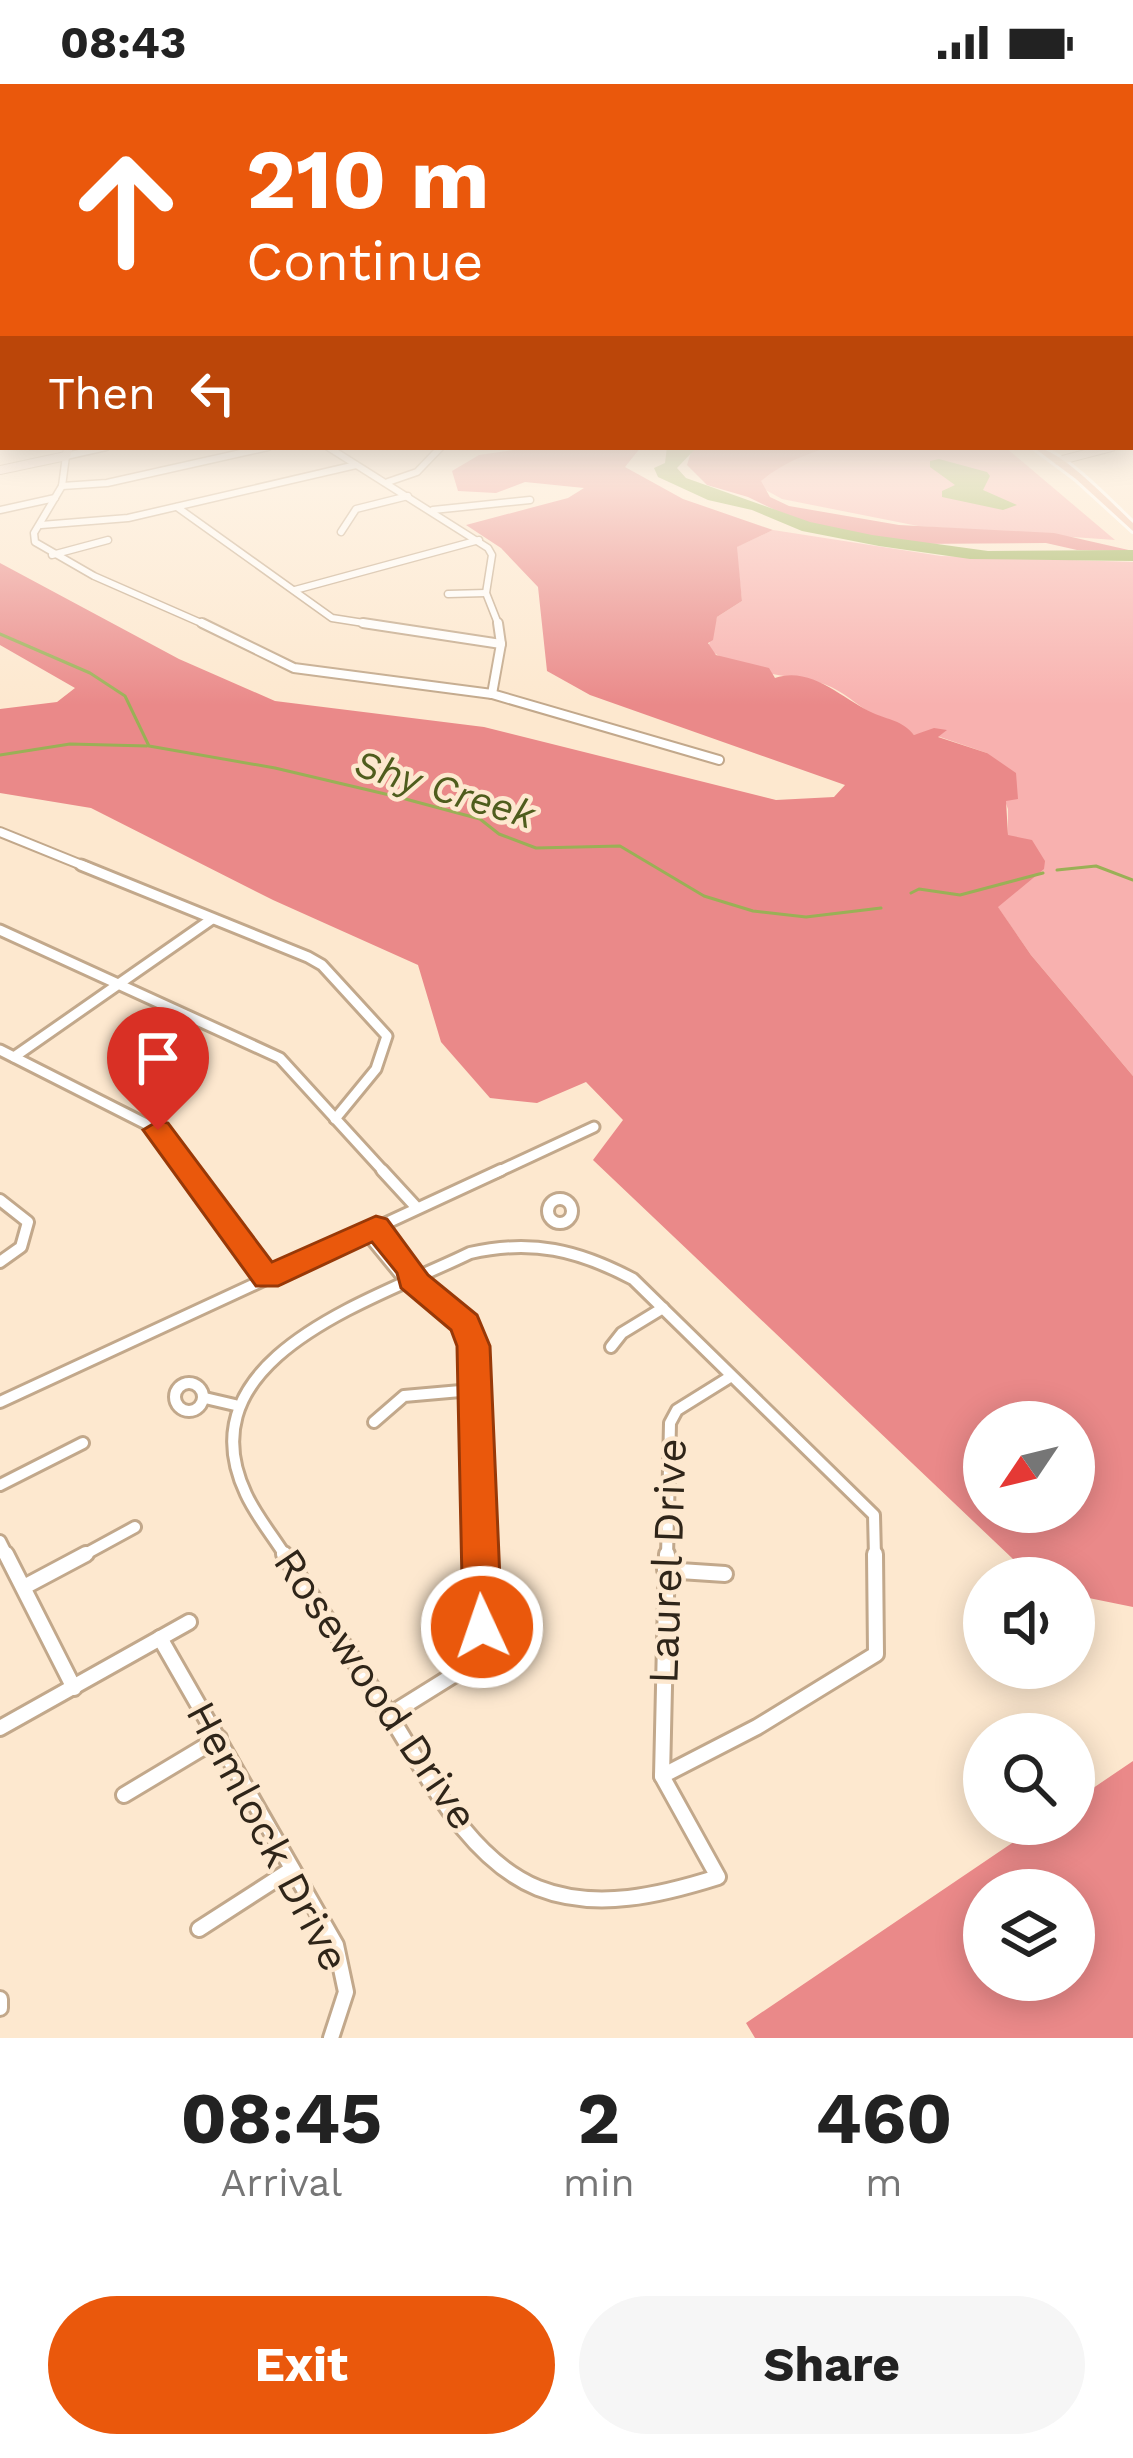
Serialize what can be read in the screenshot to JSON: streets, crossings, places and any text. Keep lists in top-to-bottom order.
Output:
{
  "streets": {
    "street": ["Laurel Drive", "Rosewood Drive", "Hemlock Drive"]
  },
  "crossings": [
    ["Laurel Drive", "Rosewood Drive"]
  ],
  "water": ["Shy Creek"],
  "north": "bottom left",
  "page": {
    "status": "08:43",
    "turn": ["210 m", "Continue"],
    "then": "Then",
    "eta": [
      "08:45",
      "Arrival",
      "2",
      "min",
      "460",
      "m"
    ],
    "buttons": ["Exit", "Share"]
  }
}
